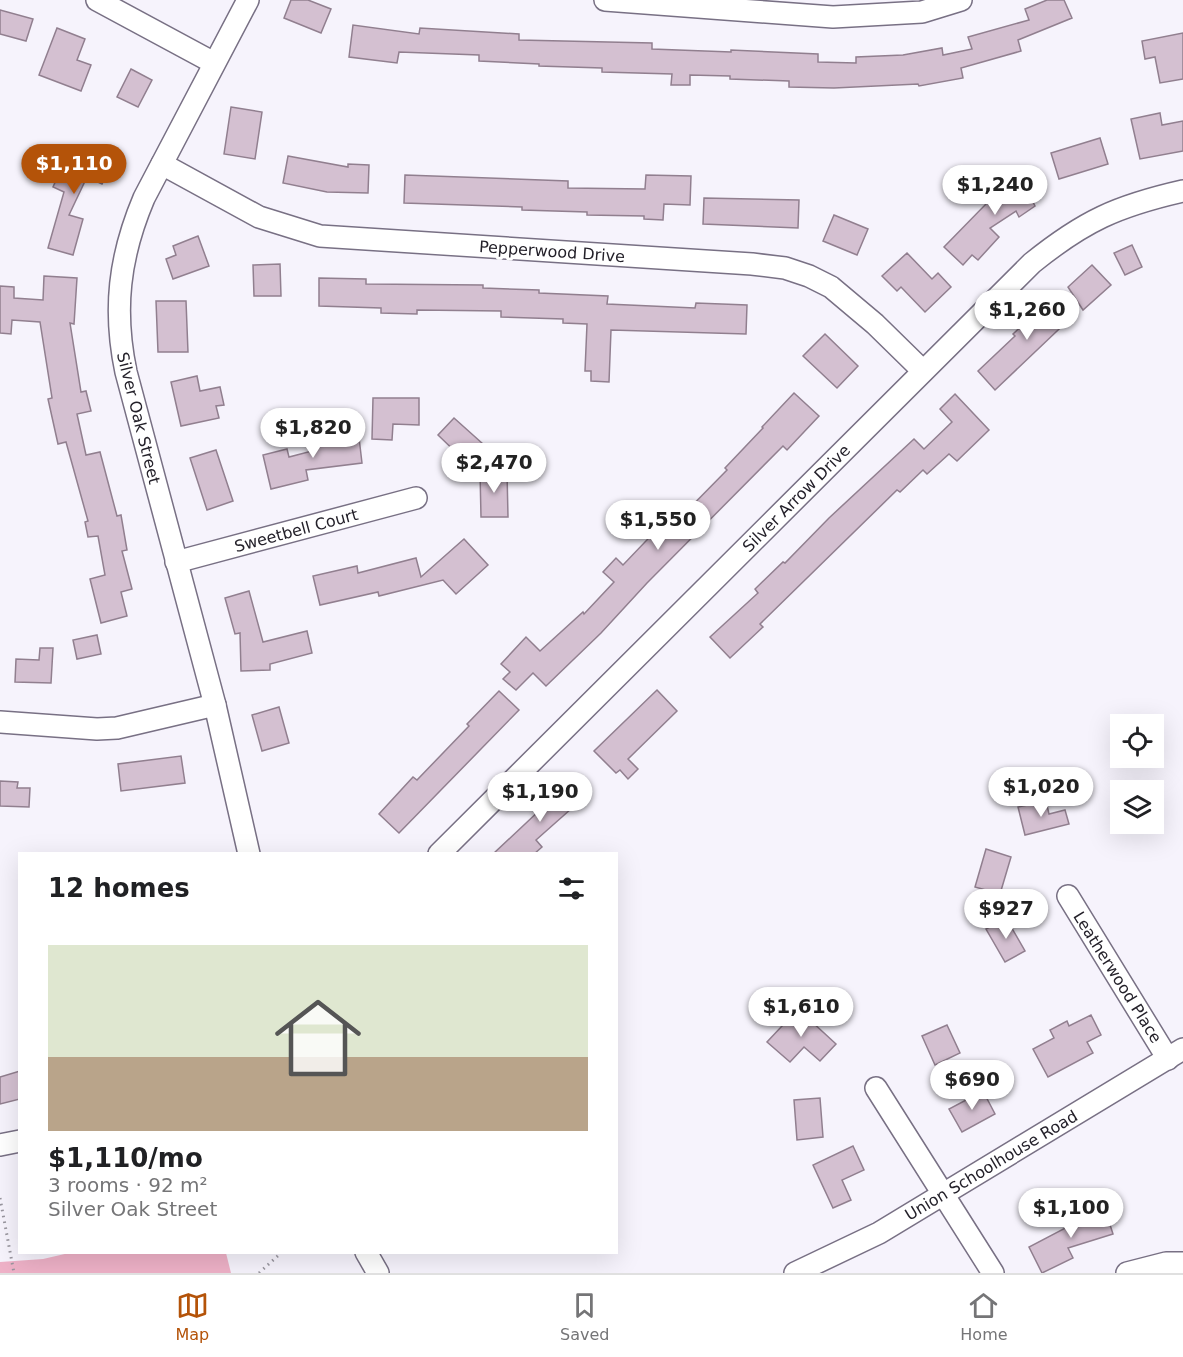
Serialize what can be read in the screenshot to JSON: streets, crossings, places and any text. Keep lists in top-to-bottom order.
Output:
{
  "streets": {
    "street": [
      "Pepperwood Drive",
      "Silver Oak Street",
      "Silver Arrow Drive",
      "Sweetbell Court",
      "Leatherwood Place",
      "Union Schoolhouse Road"
    ]
  },
  "crossings": [
    ["Pepperwood Drive", "Silver Oak Street"],
    ["Pepperwood Drive", "Silver Arrow Drive"],
    ["Silver Oak Street", "Sweetbell Court"],
    ["Leatherwood Place", "Union Schoolhouse Road"]
  ],
  "page": {
    "price": [
      "$1,110",
      "$1,240",
      "$1,260",
      "$1,820",
      "$2,470",
      "$1,550",
      "$1,020",
      "$1,190",
      "$927",
      "$1,610",
      "$690",
      "$1,100"
    ],
    "heading": "12 homes",
    "list": [
      {
        "name": "$1,110/mo",
        "note": "3 rooms · 92 m² · Silver Oak Street"
      }
    ],
    "tabs": ["Map", "Saved", "Home"]
  }
}
